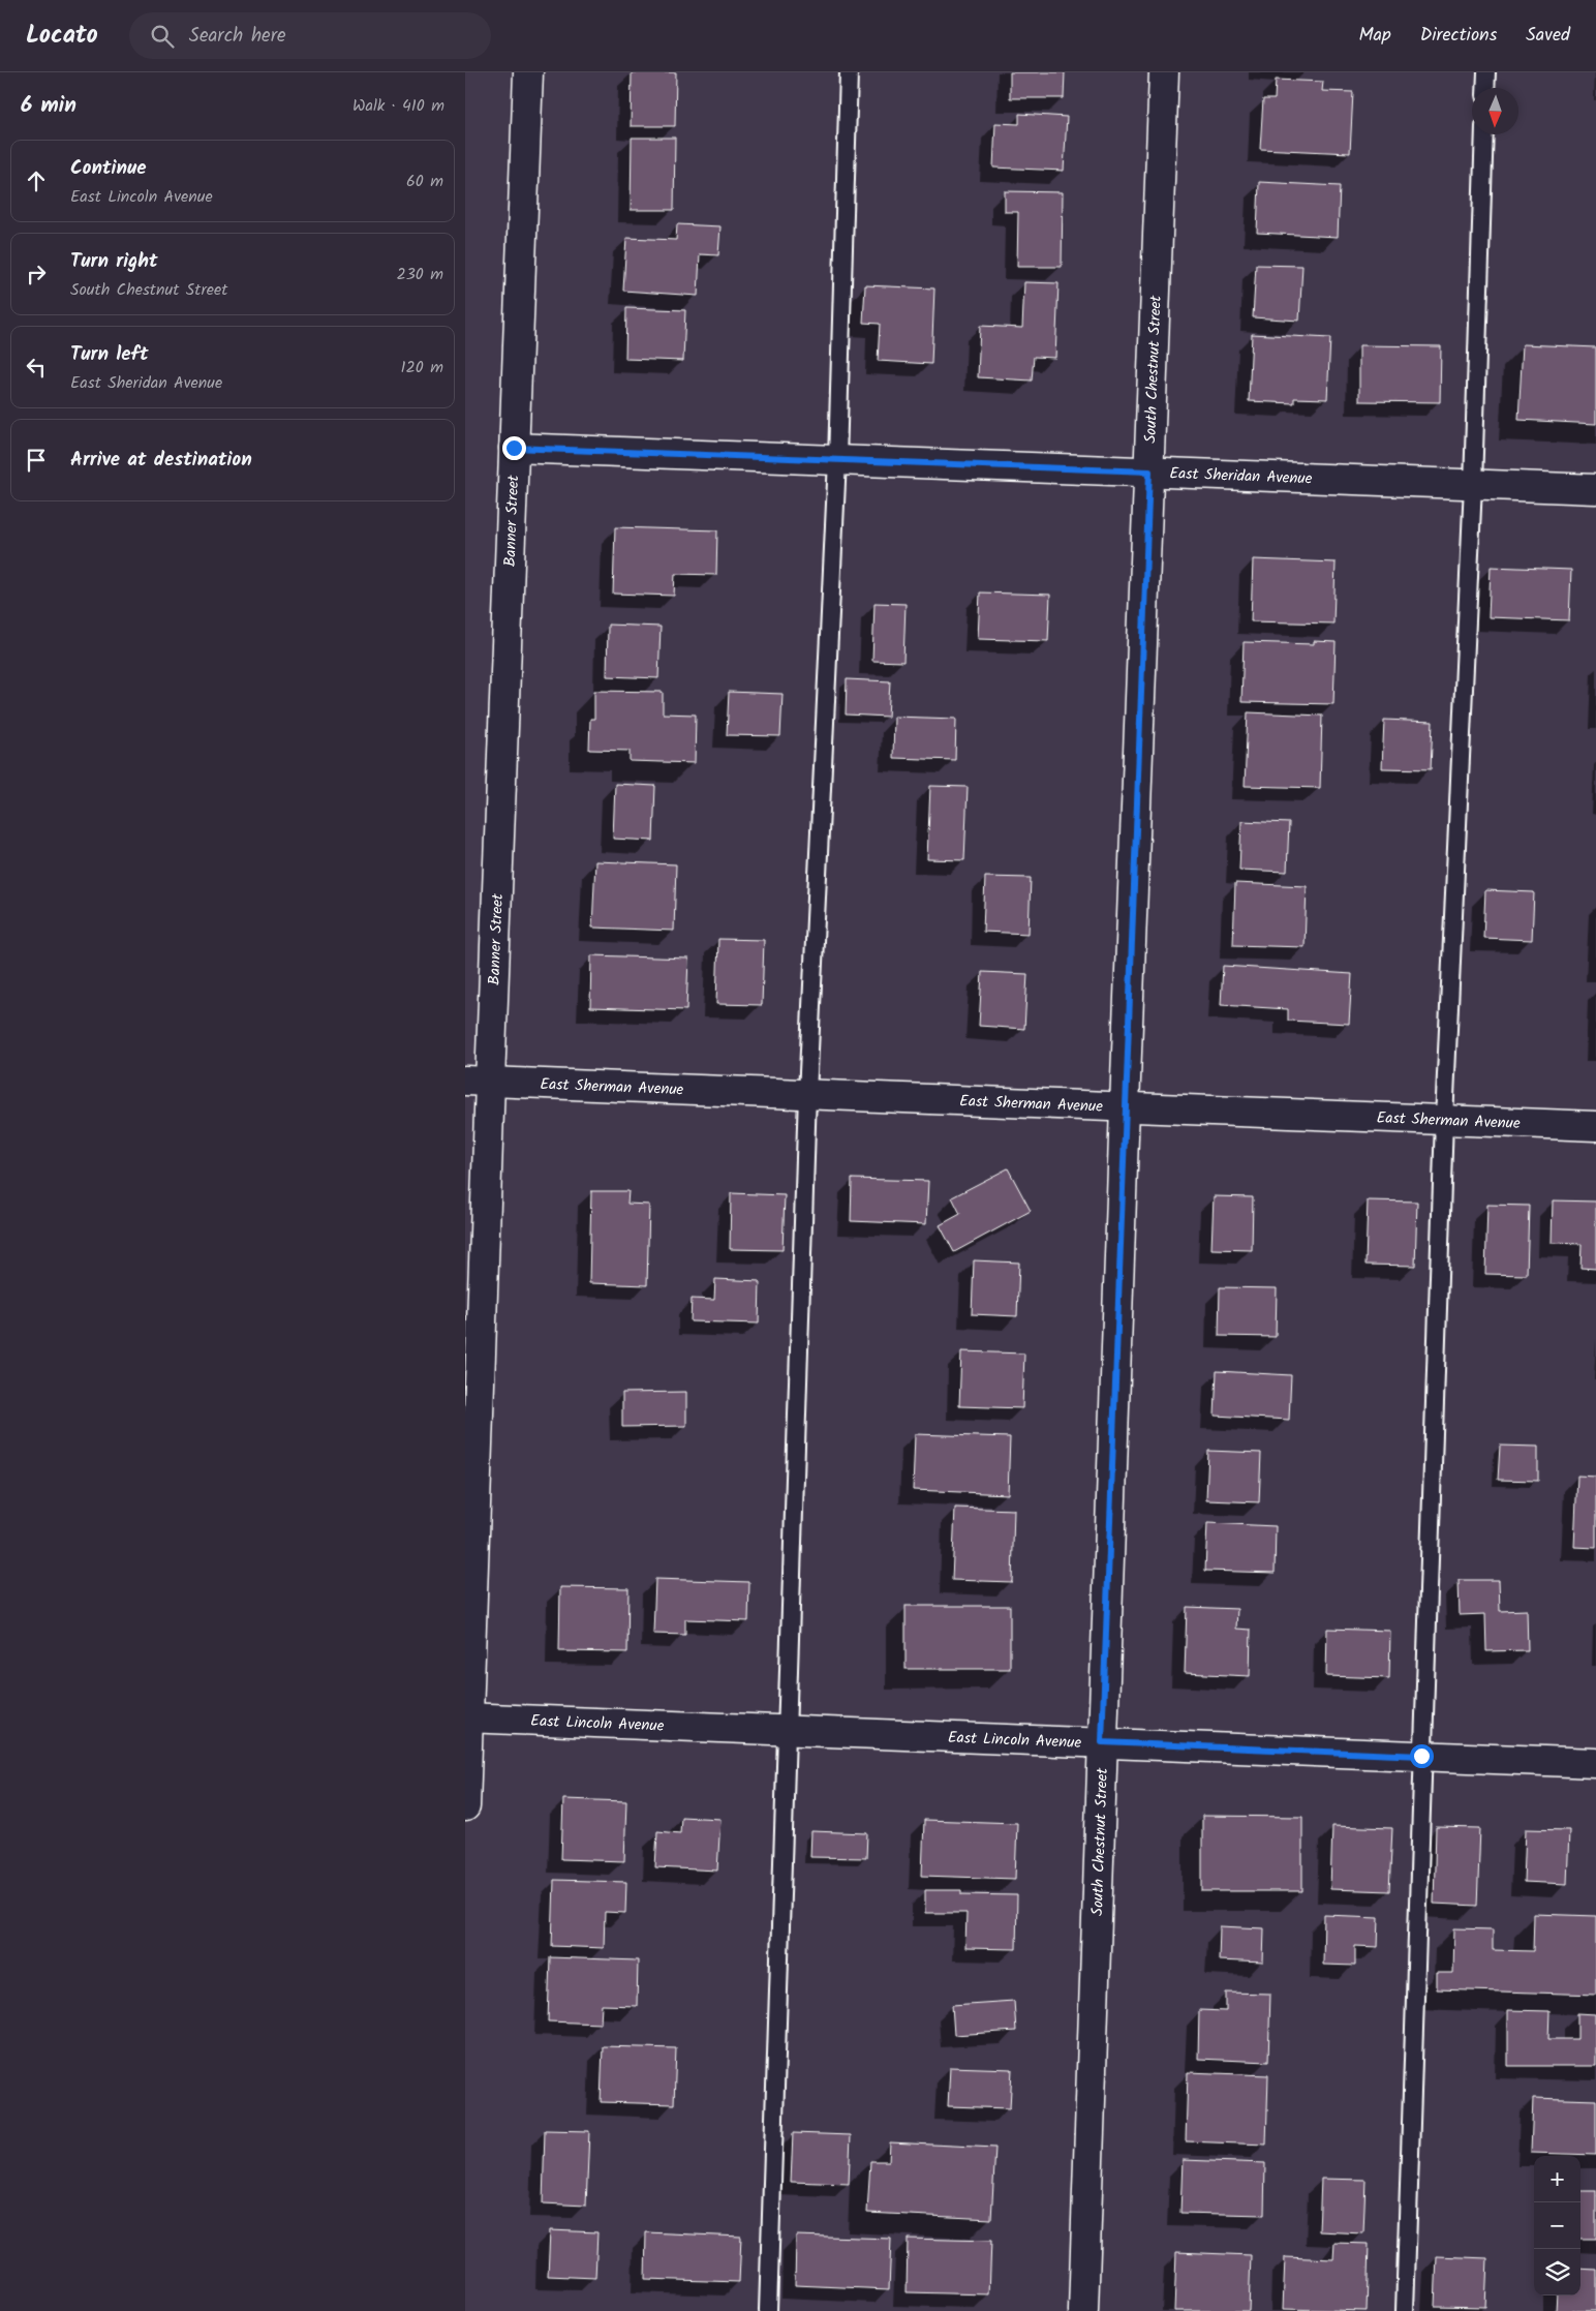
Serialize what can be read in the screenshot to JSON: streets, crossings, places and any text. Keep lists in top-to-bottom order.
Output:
{
  "streets": {
    "street": [
      "South Chestnut Street",
      "East Sheridan Avenue",
      "Banner Street",
      "East Sherman Avenue",
      "East Lincoln Avenue"
    ]
  },
  "crossings": [
    ["South Chestnut Street", "East Sheridan Avenue"],
    ["South Chestnut Street", "East Sherman Avenue"],
    ["South Chestnut Street", "East Lincoln Avenue"],
    ["East Sheridan Avenue", "Banner Street"],
    ["Banner Street", "East Sherman Avenue"],
    ["Banner Street", "East Lincoln Avenue"]
  ],
  "north": "bottom",
  "page": {
    "header": "Locato",
    "search": "Search here",
    "nav": ["Map", "Directions", "Saved"],
    "heading": ["6 min", "Walk · 410 m"],
    "list": [
      ["Continue", "East Lincoln Avenue", "60 m"],
      ["Turn right", "South Chestnut Street", "230 m"],
      ["Turn left", "East Sheridan Avenue", "120 m"],
      "Arrive at destination"
    ],
    "map_buttons": ["+", "−"]
  }
}
